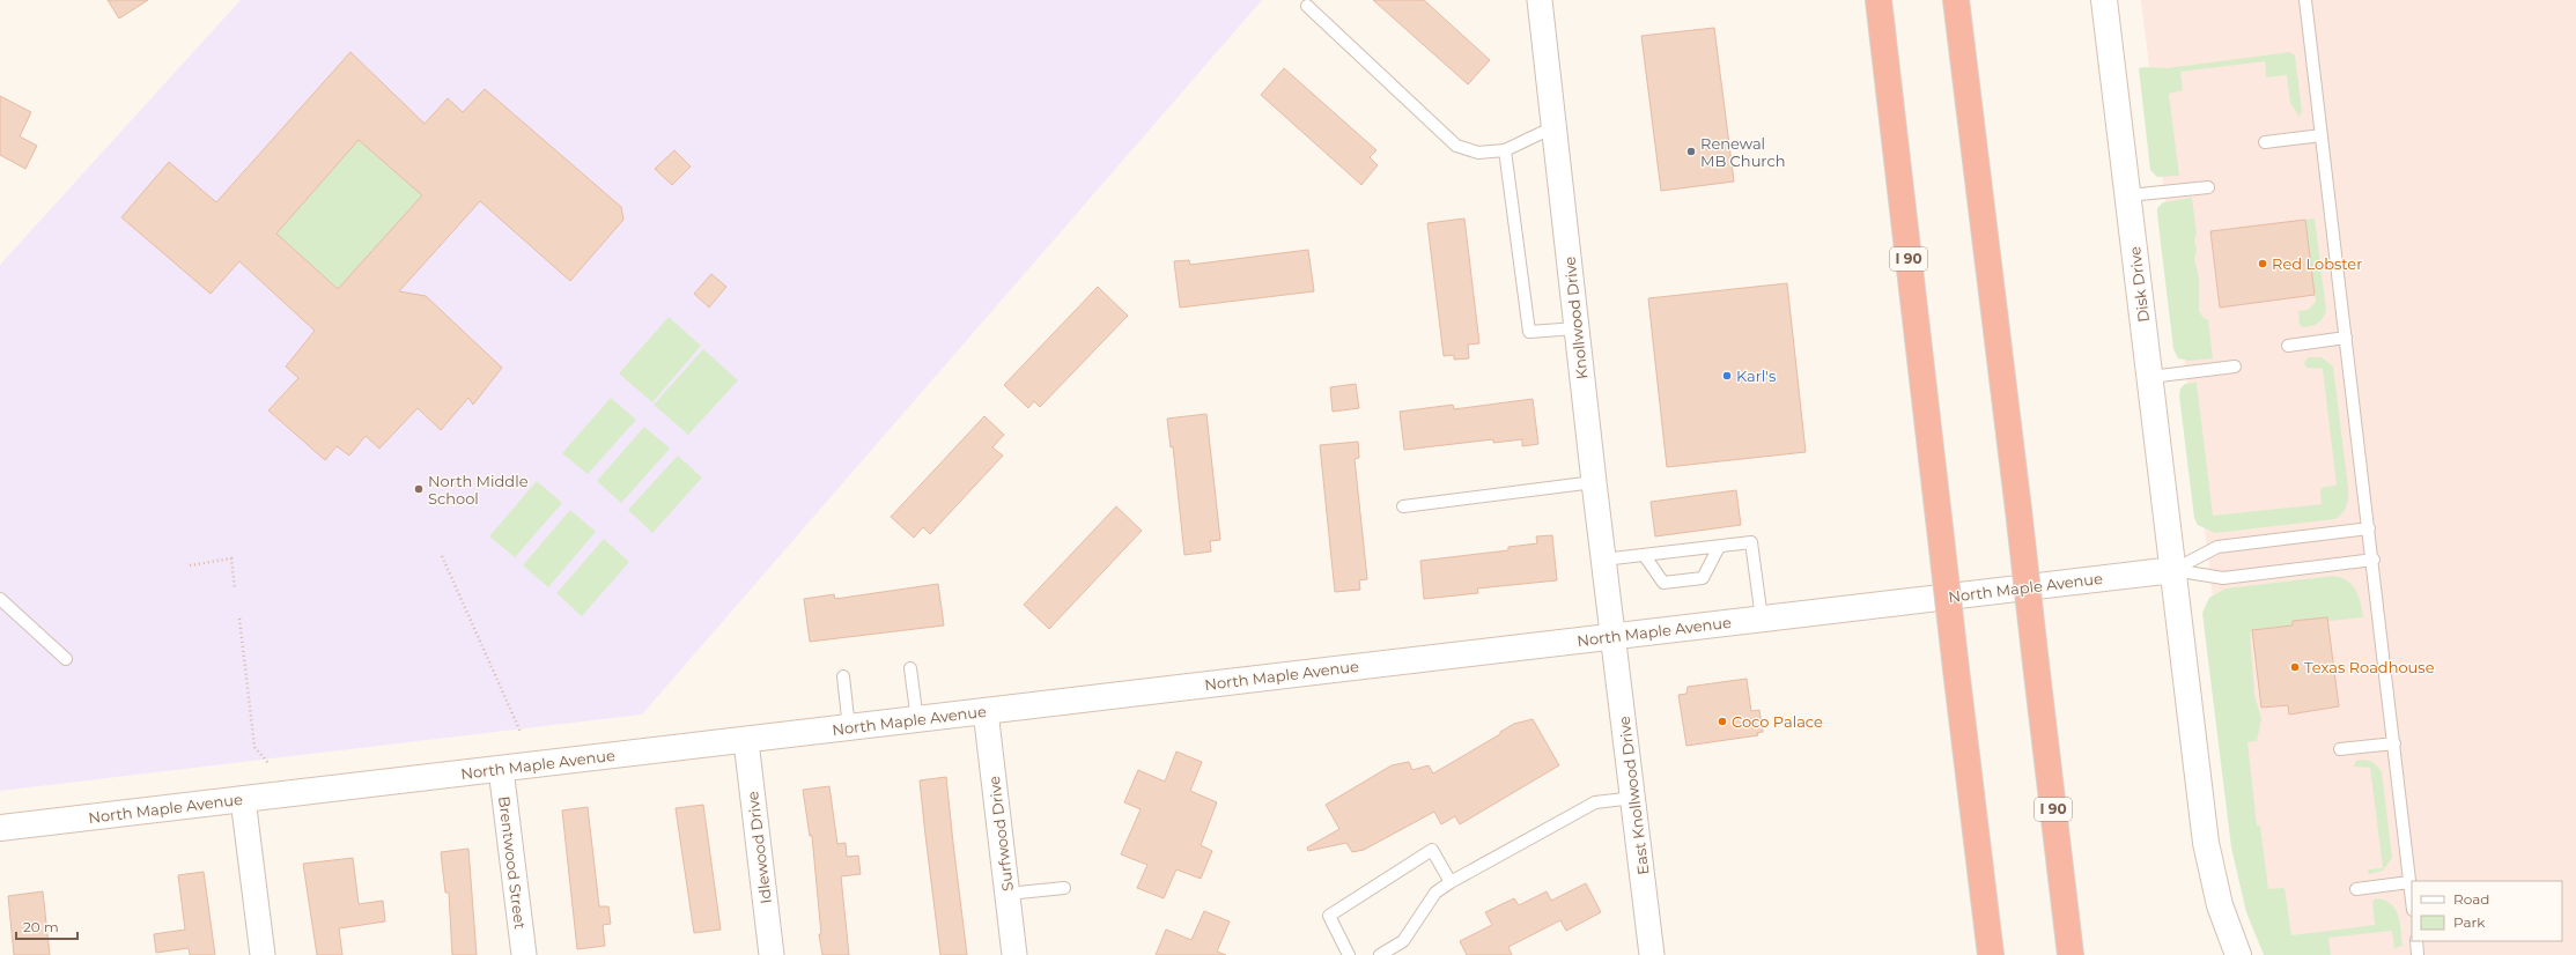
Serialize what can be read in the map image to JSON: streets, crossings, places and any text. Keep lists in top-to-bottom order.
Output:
{
  "streets": {
    "highway": ["I 90"],
    "street": [
      "Disk Drive",
      "Knollwood Drive",
      "North Maple Avenue",
      "East Knollwood Drive",
      "Surfwood Drive",
      "Idlewood Drive",
      "Brentwood Street"
    ]
  },
  "crossings": [
    ["Disk Drive", "North Maple Avenue"],
    ["Knollwood Drive", "North Maple Avenue"],
    ["Knollwood Drive", "East Knollwood Drive"],
    ["North Maple Avenue", "East Knollwood Drive"],
    ["North Maple Avenue", "Surfwood Drive"],
    ["North Maple Avenue", "Idlewood Drive"],
    ["North Maple Avenue", "Brentwood Street"]
  ],
  "places": [
    "Renewal MB Church",
    "Red Lobster",
    "Karl's",
    "North Middle School",
    "Texas Roadhouse",
    "Coco Palace"
  ],
  "legend": ["Road", "Park"],
  "scale_bar": "20 m"
}
